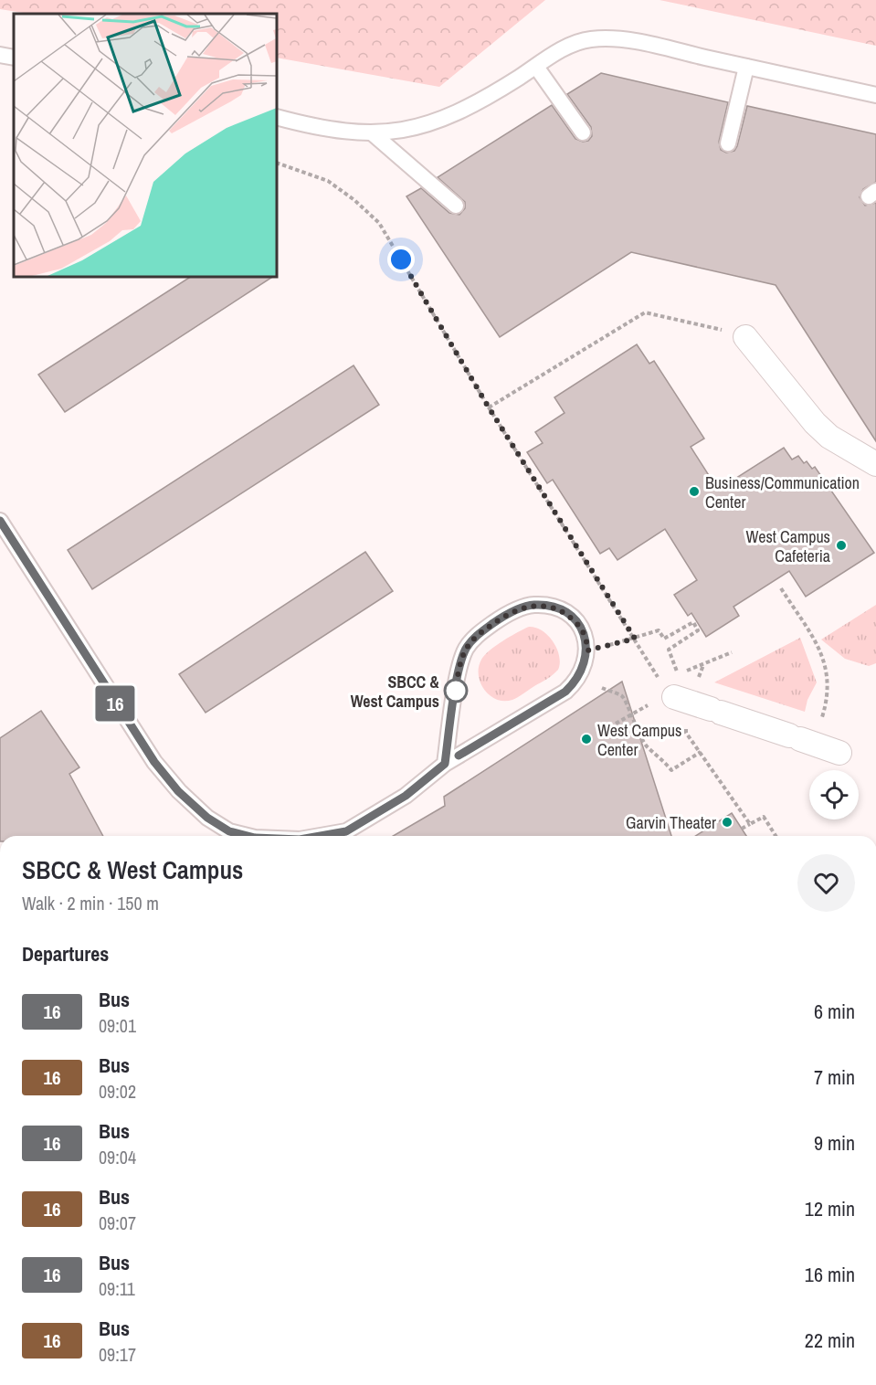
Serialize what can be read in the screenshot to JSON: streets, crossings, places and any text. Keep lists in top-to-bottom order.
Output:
{
  "places": [
    "Business/Communication Center",
    "West Campus Cafeteria",
    "SBCC & West Campus",
    "West Campus Center",
    "Garvin Theater"
  ],
  "lines": ["bus line 16"],
  "page": {
    "on_map": "16",
    "heading": [
      ["SBCC & West Campus", "Walk · 2 min · 150 m"],
      "Departures"
    ],
    "list": [
      {
        "mark": "16",
        "name": "Bus",
        "note": "09:01",
        "value": "6 min"
      },
      {
        "mark": "16",
        "name": "Bus",
        "note": "09:02",
        "value": "7 min"
      },
      {
        "mark": "16",
        "name": "Bus",
        "note": "09:04",
        "value": "9 min"
      },
      {
        "mark": "16",
        "name": "Bus",
        "note": "09:07",
        "value": "12 min"
      },
      {
        "mark": "16",
        "name": "Bus",
        "note": "09:11",
        "value": "16 min"
      },
      {
        "mark": "16",
        "name": "Bus",
        "note": "09:17",
        "value": "22 min"
      }
    ]
  }
}
